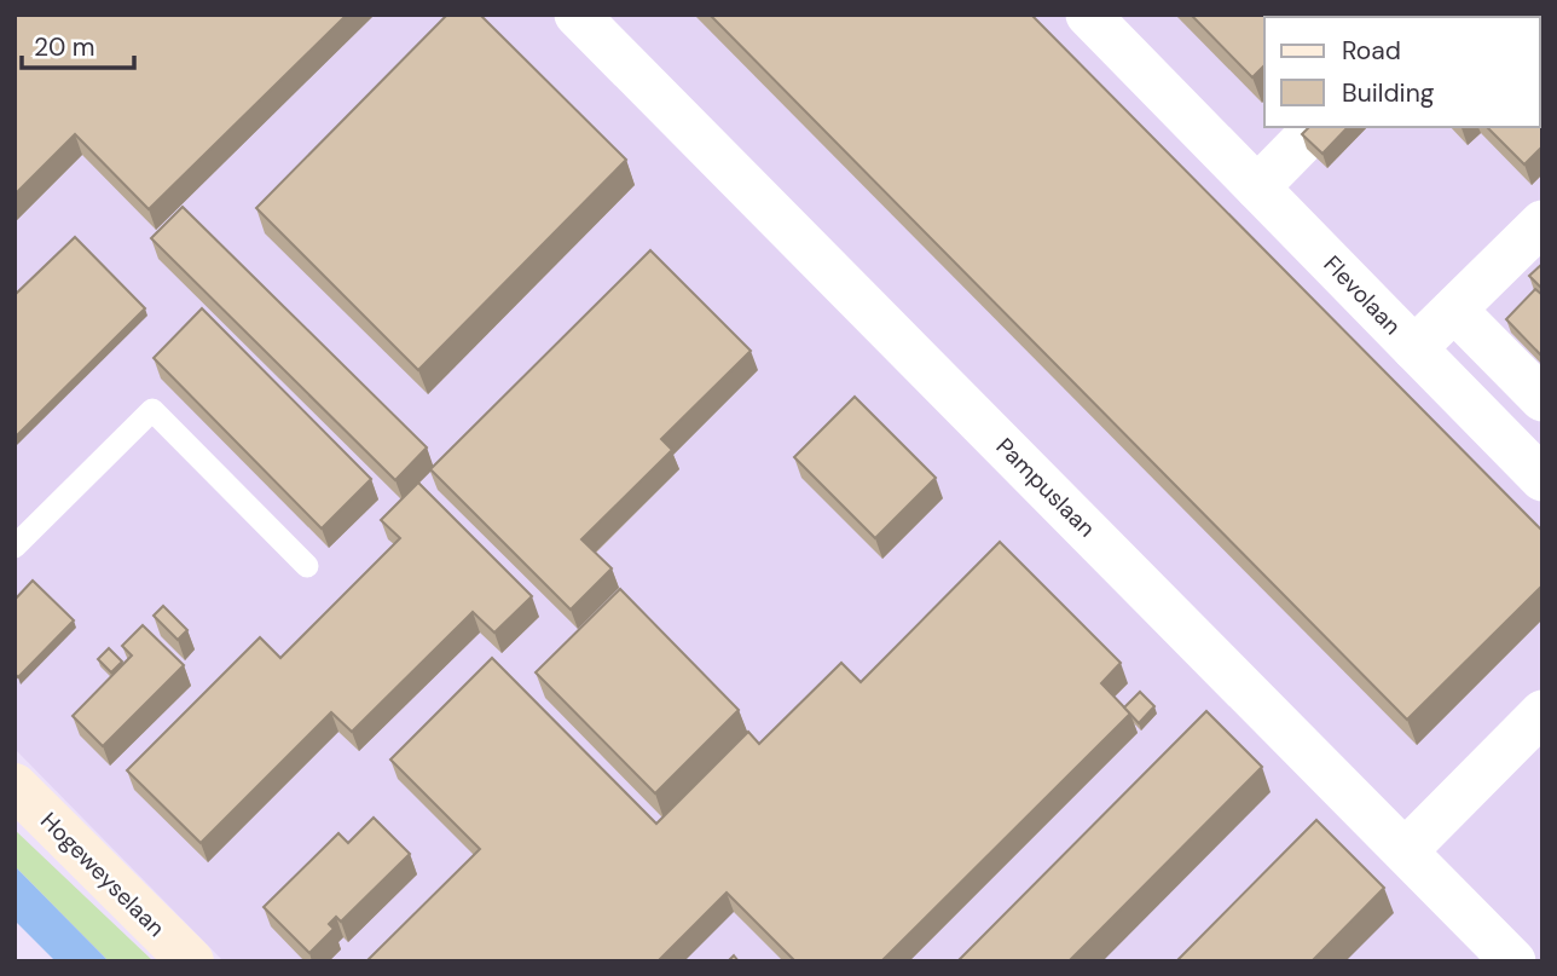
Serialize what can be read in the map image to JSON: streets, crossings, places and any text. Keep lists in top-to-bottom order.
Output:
{
  "streets": {
    "main road": ["Hogeweyselaan"],
    "street": ["Flevolaan", "Pampuslaan"]
  },
  "legend": ["Road", "Building"],
  "scale_bar": "20 m"
}
